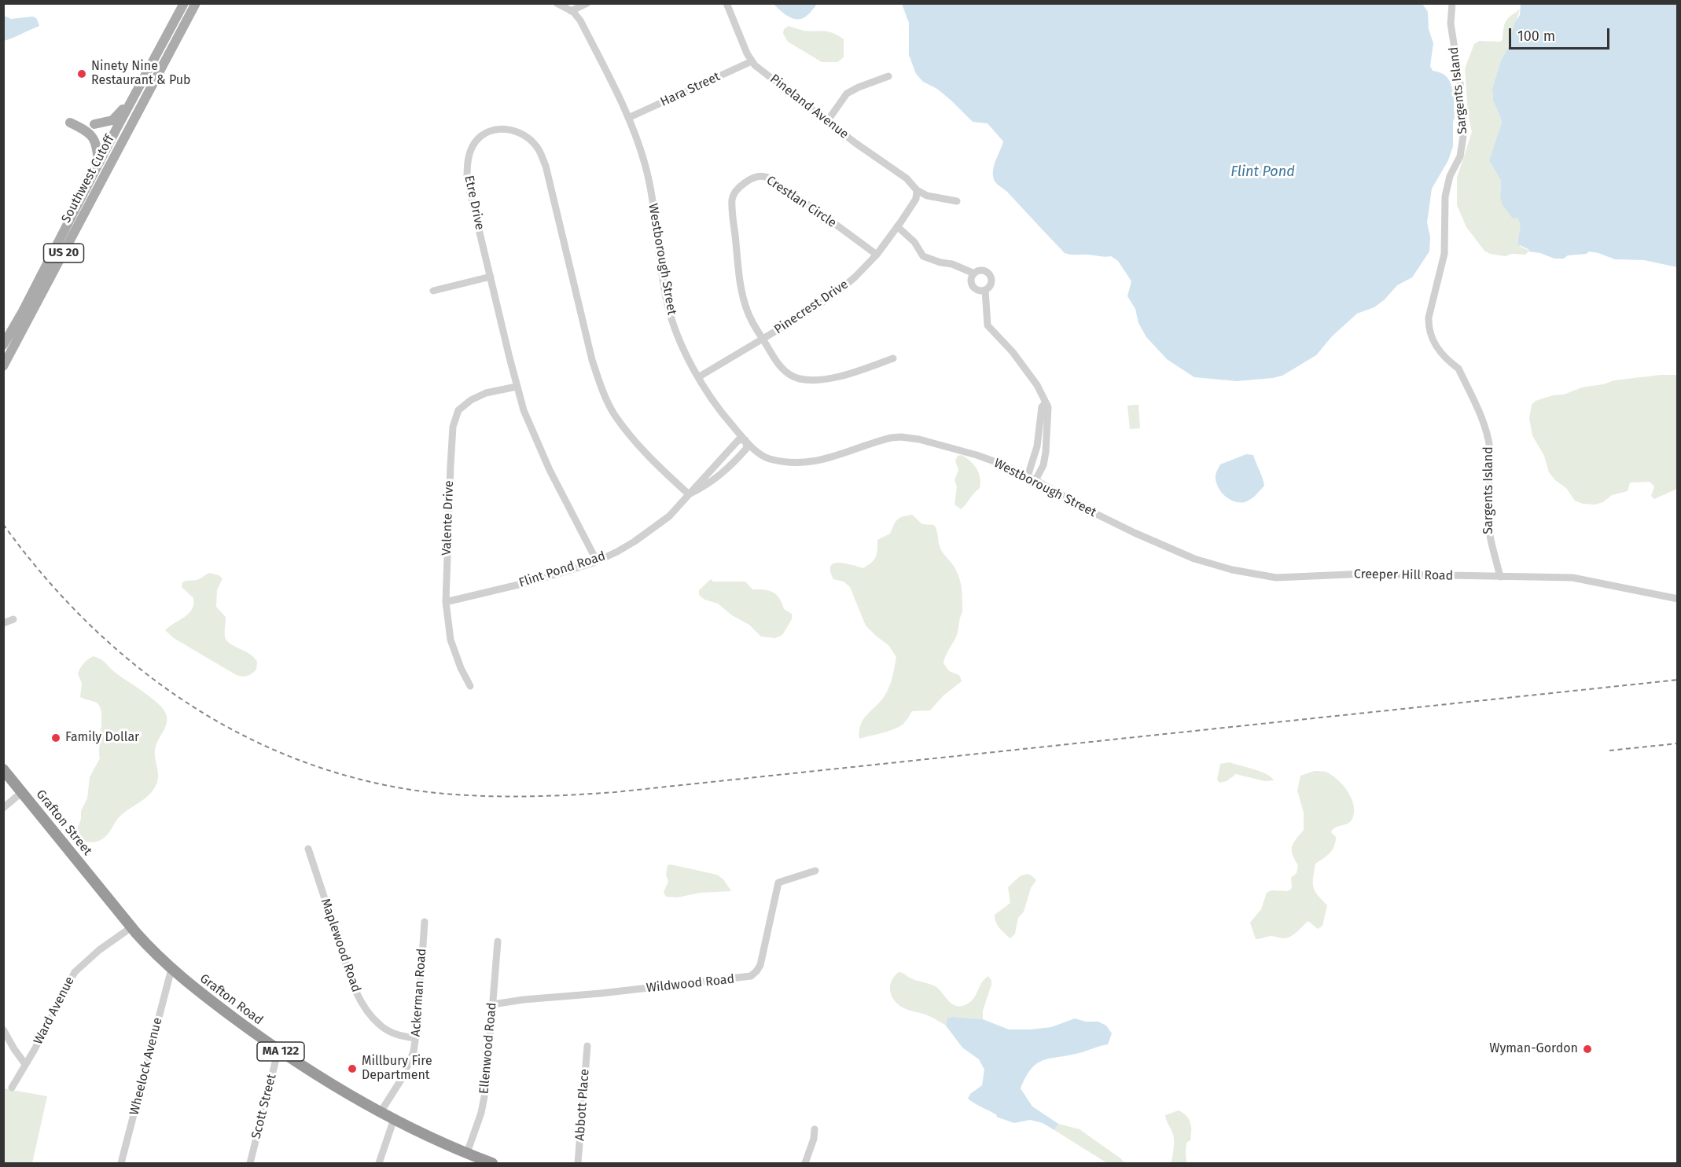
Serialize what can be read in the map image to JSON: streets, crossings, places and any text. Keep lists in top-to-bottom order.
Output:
{
  "streets": {
    "highway": ["Grafton Street", "Grafton Road", "MA 122"],
    "main road": ["Southwest Cutoff", "US 20"],
    "street": [
      "Hara Street",
      "Sargents Island",
      "Pineland Avenue",
      "Crestlan Circle",
      "Etre Drive",
      "Westborough Street",
      "Pinecrest Drive",
      "Valente Drive",
      "Flint Pond Road",
      "Creeper Hill Road",
      "Maplewood Road",
      "Wildwood Road",
      "Ackerman Road",
      "Ward Avenue",
      "Ellenwood Road",
      "Wheelock Avenue",
      "Abbott Place",
      "Scott Street"
    ]
  },
  "crossings": [
    ["Hara Street", "Pineland Avenue"],
    ["Hara Street", "Westborough Street"],
    ["Sargents Island", "Creeper Hill Road"],
    ["Pineland Avenue", "Pinecrest Drive"],
    ["Crestlan Circle", "Pinecrest Drive"],
    ["Etre Drive", "Valente Drive"],
    ["Etre Drive", "Flint Pond Road"],
    ["Westborough Street", "Pinecrest Drive"],
    ["Westborough Street", "Flint Pond Road"],
    ["Westborough Street", "Creeper Hill Road"],
    ["Valente Drive", "Flint Pond Road"],
    ["Grafton Street", "Grafton Road"],
    ["Maplewood Road", "Ackerman Road"],
    ["Wildwood Road", "Ellenwood Road"],
    ["Ackerman Road", "Grafton Road"],
    ["Grafton Road", "Ward Avenue"],
    ["Grafton Road", "Ellenwood Road"],
    ["Grafton Road", "Wheelock Avenue"],
    ["Grafton Road", "Scott Street"]
  ],
  "water": ["Flint Pond"],
  "places": [
    "Ninety Nine Restaurant & Pub",
    "Family Dollar",
    "Wyman-Gordon",
    "Millbury Fire Department"
  ],
  "scale_bar": "100 m"
}
